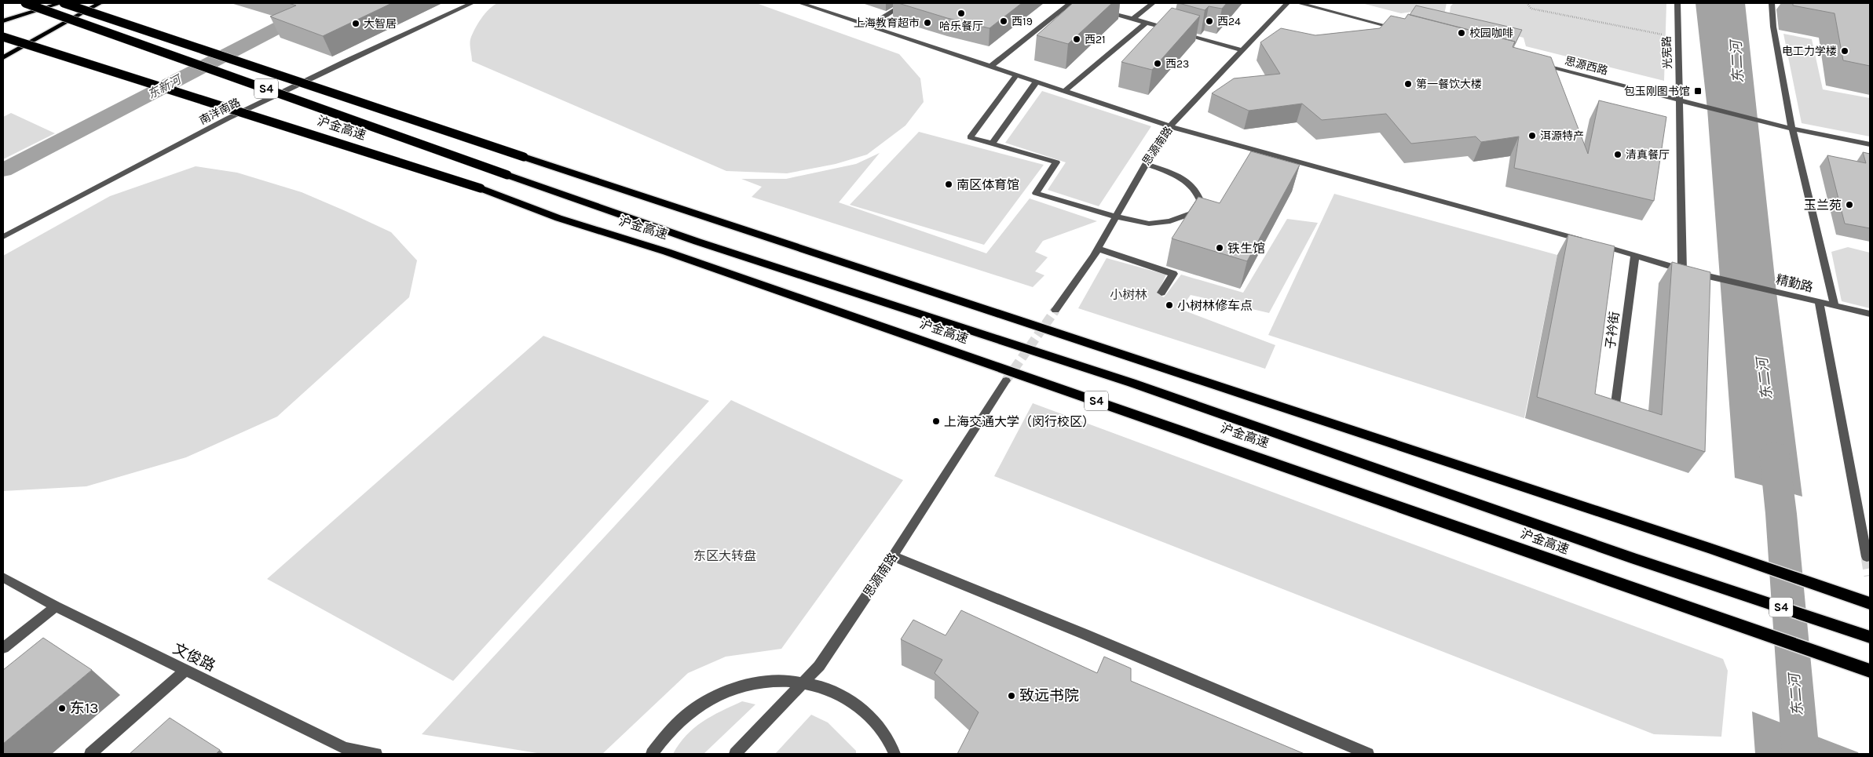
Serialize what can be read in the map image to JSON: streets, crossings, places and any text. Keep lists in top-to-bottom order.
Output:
{
  "streets": {
    "highway": ["S4", "沪金高速"],
    "street": [
      "光宪路",
      "思源西路",
      "南洋南路",
      "思源南路",
      "精勤路",
      "子衿街",
      "文俊路"
    ]
  },
  "crossings": [
    ["光宪路", "思源西路"],
    ["光宪路", "精勤路"],
    ["思源南路", "精勤路"],
    ["精勤路", "子衿街"]
  ],
  "water": ["东二河", "东新河"],
  "parks": ["小树林", "东区大转盘"],
  "places": {
    "other": [
      "哈乐餐厅",
      "西19",
      "西24",
      "上海教育超市",
      "大智居",
      "校园咖啡",
      "西21",
      "电工力学楼",
      "西23",
      "第一餐饮大楼",
      "洱源特产",
      "清真餐厅",
      "南区体育馆",
      "玉兰苑",
      "铁生馆",
      "小树林修车点",
      "上海交通大学（闵行校区）",
      "致远书院",
      "东13"
    ],
    "transit": ["包玉刚图书馆"]
  }
}
